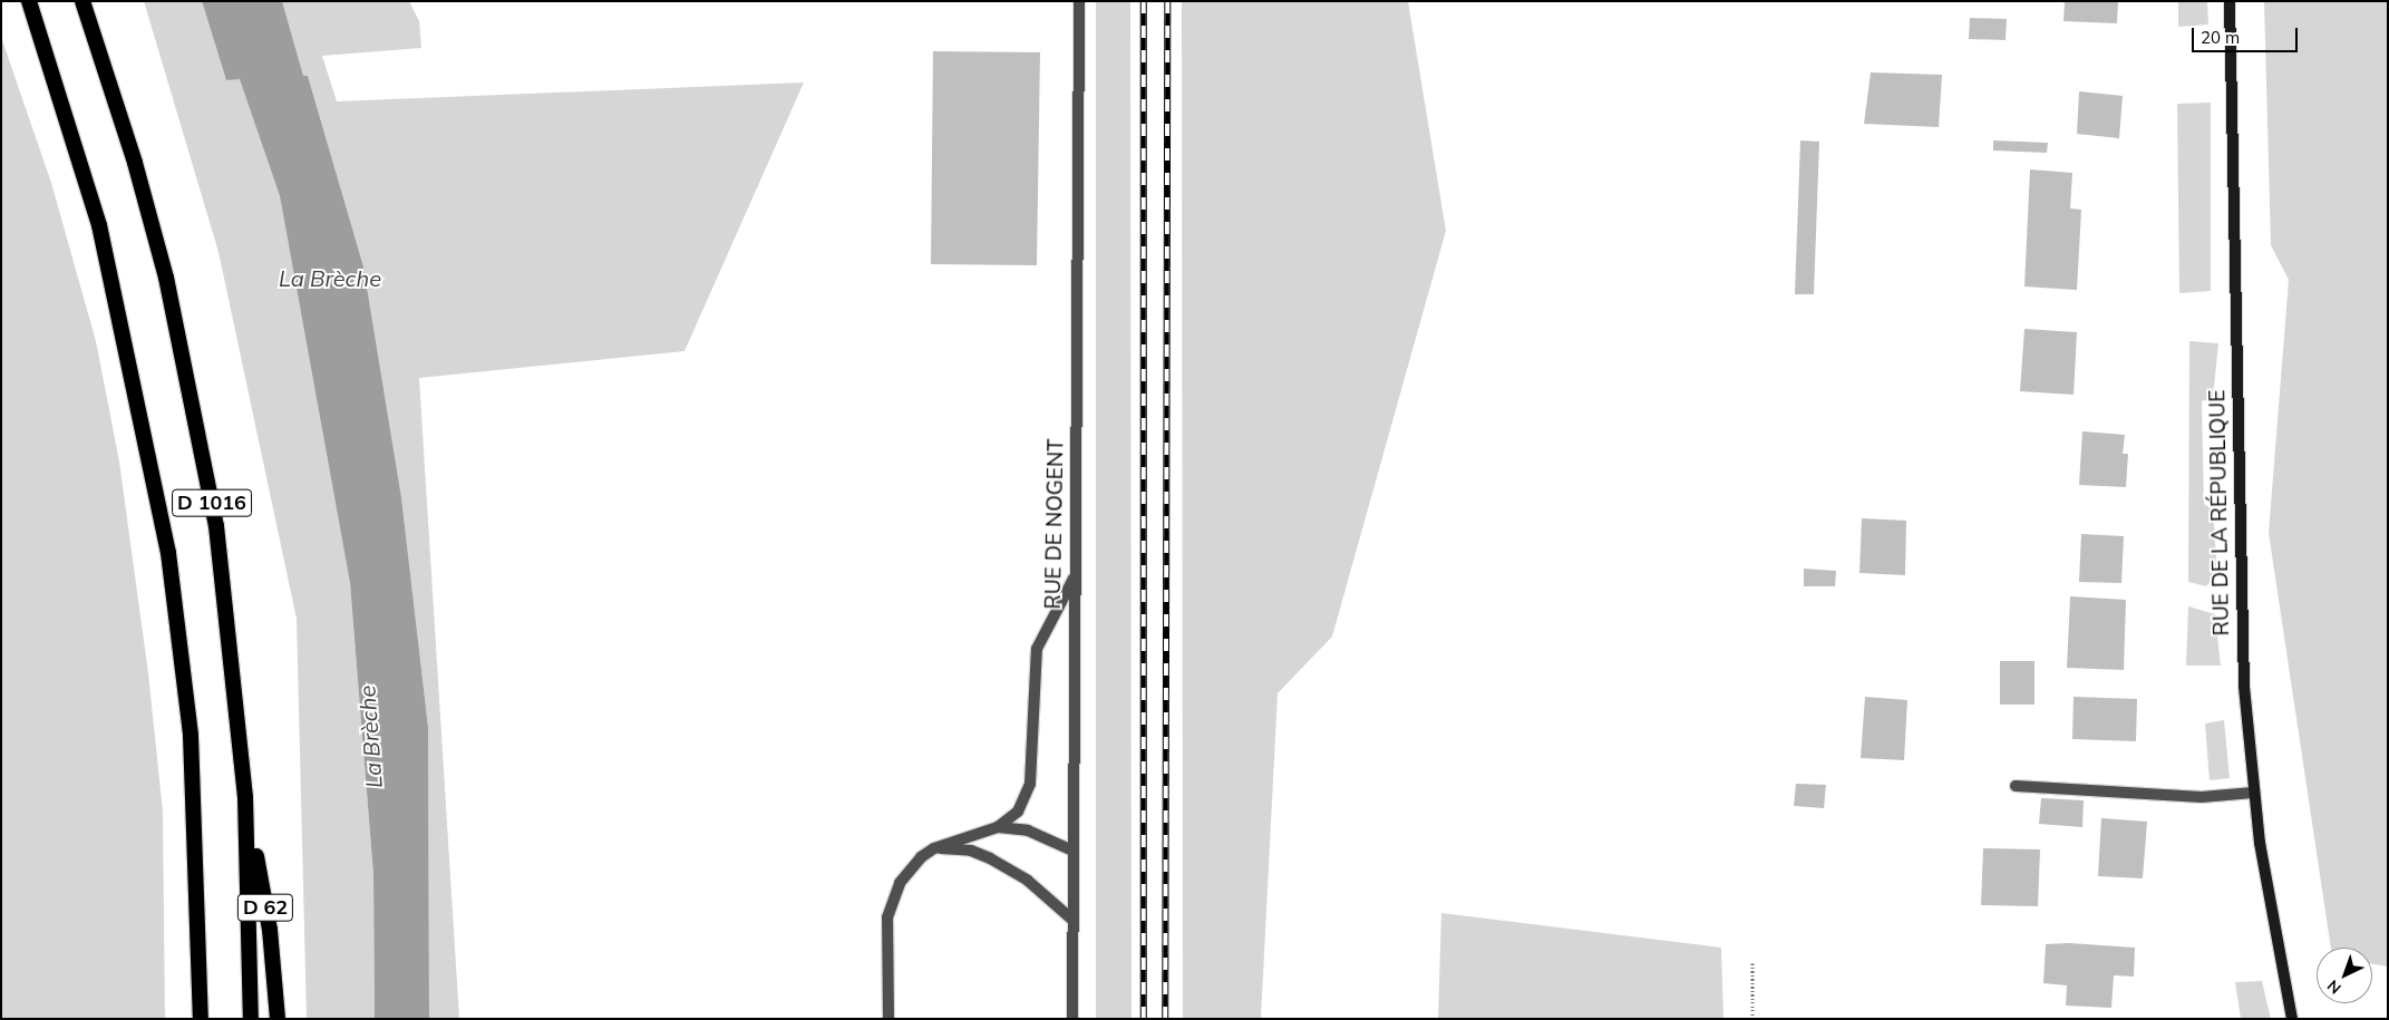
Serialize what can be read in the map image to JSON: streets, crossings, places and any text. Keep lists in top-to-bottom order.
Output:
{
  "streets": {
    "highway": ["D 1016", "D 62"],
    "main road": ["RUE DE LA RÉPUBLIQUE"],
    "street": ["RUE DE NOGENT"]
  },
  "crossings": [
    ["D 1016", "D 62"]
  ],
  "water": ["La Brèche"],
  "scale_bar": "20 m",
  "north": "bottom left"
}
